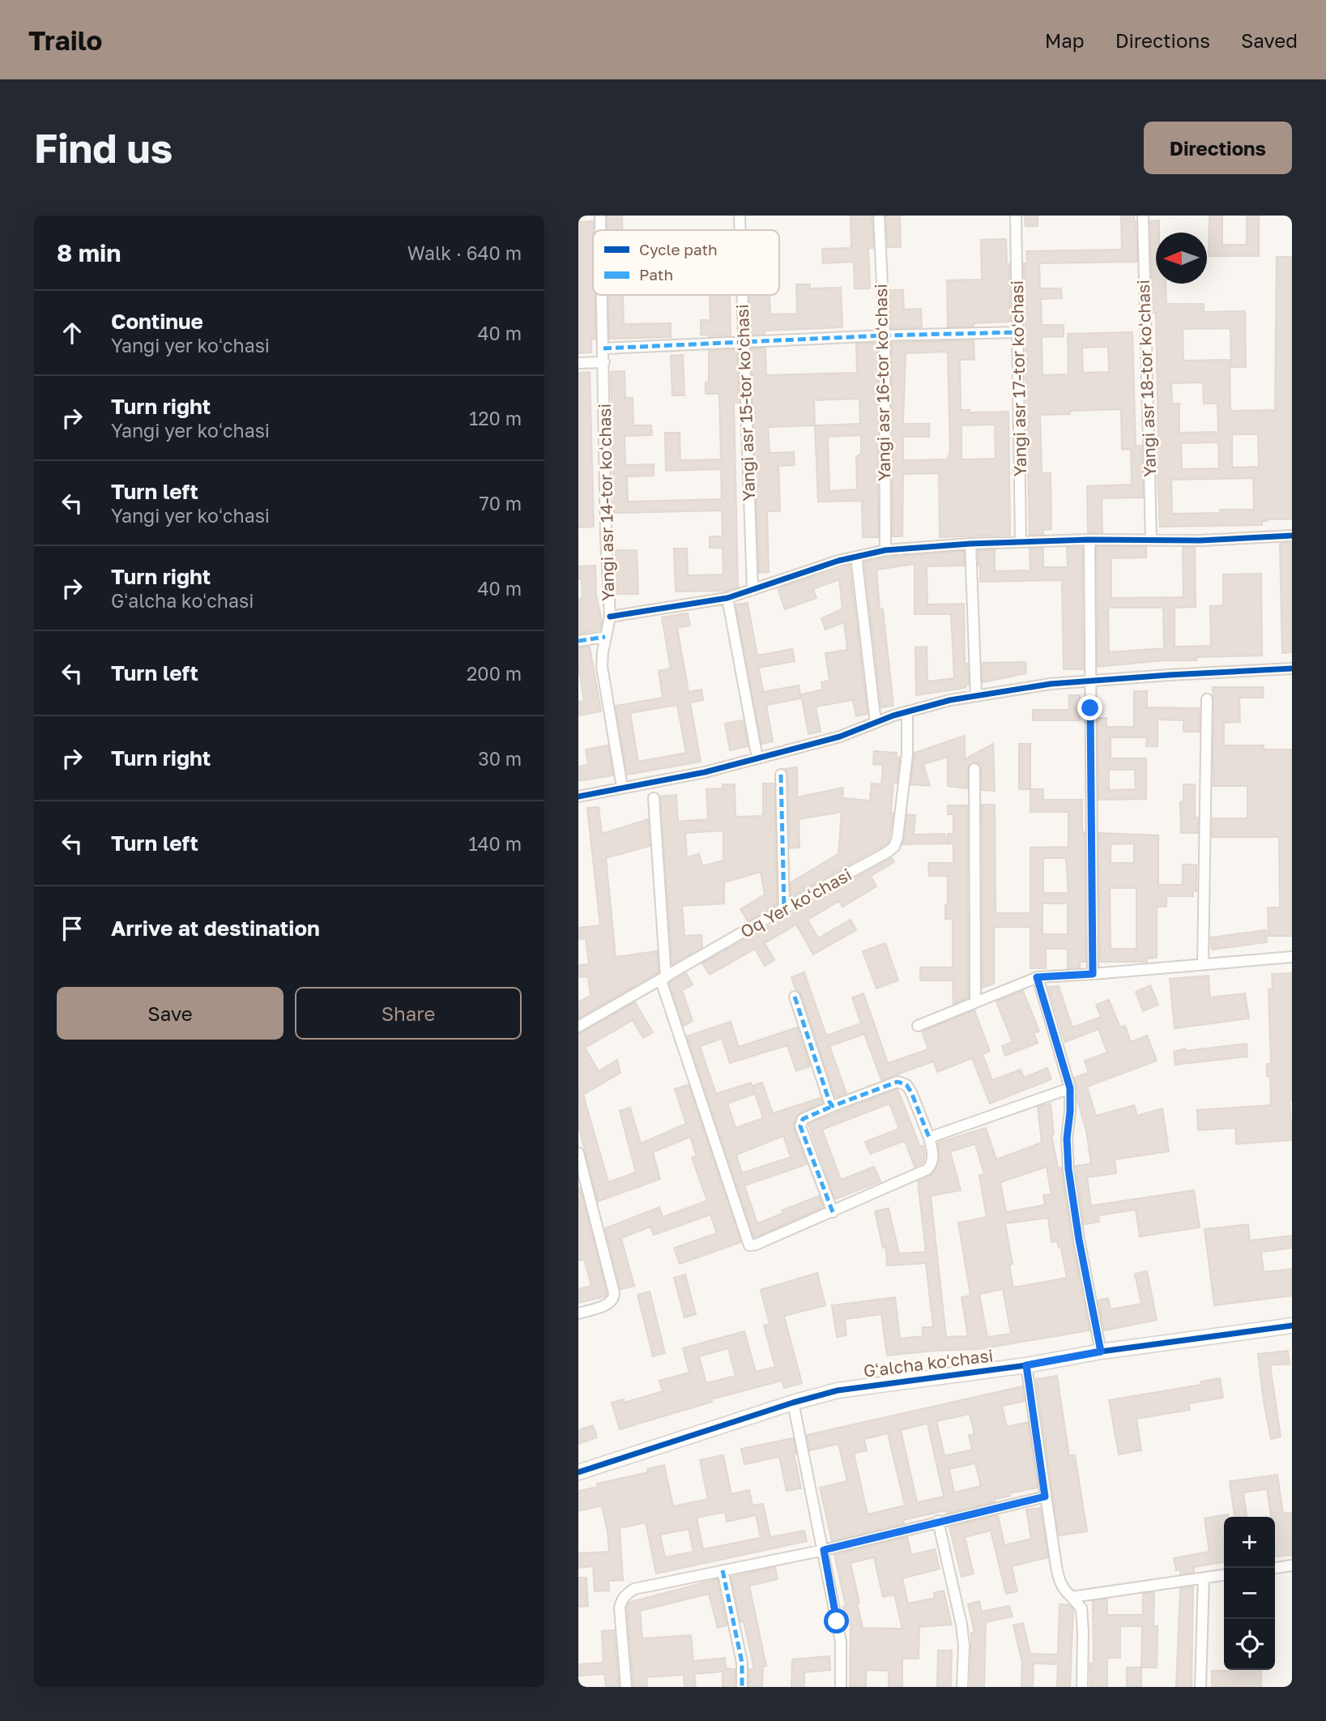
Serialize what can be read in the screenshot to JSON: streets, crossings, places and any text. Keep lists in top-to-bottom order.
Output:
{
  "streets": {
    "street": [
      "Yangi asr 17-tor koʻchasi",
      "Yangi asr 18-tor koʻchasi",
      "Yangi asr 16-tor koʻchasi",
      "Yangi asr 15-tor koʻchasi",
      "Yangi asr 14-tor koʻchasi",
      "Oq Yer koʻchasi",
      "Gʻalcha koʻchasi"
    ]
  },
  "legend": ["Cycle path", "Path"],
  "north": "left",
  "page": {
    "header": "Trailo",
    "nav": ["Map", "Directions", "Saved"],
    "buttons": [
      "Directions",
      ["Save", "Share"]
    ],
    "title": "Find us",
    "heading": ["8 min", "Walk · 640 m"],
    "list": [
      ["Continue", "Yangi yer koʻchasi", "40 m"],
      ["Turn right", "Yangi yer koʻchasi", "120 m"],
      ["Turn left", "Yangi yer koʻchasi", "70 m"],
      ["Turn right", "Gʻalcha koʻchasi", "40 m"],
      ["Turn left", "200 m"],
      ["Turn right", "30 m"],
      ["Turn left", "140 m"],
      "Arrive at destination"
    ],
    "map_buttons": ["+", "−"]
  }
}
